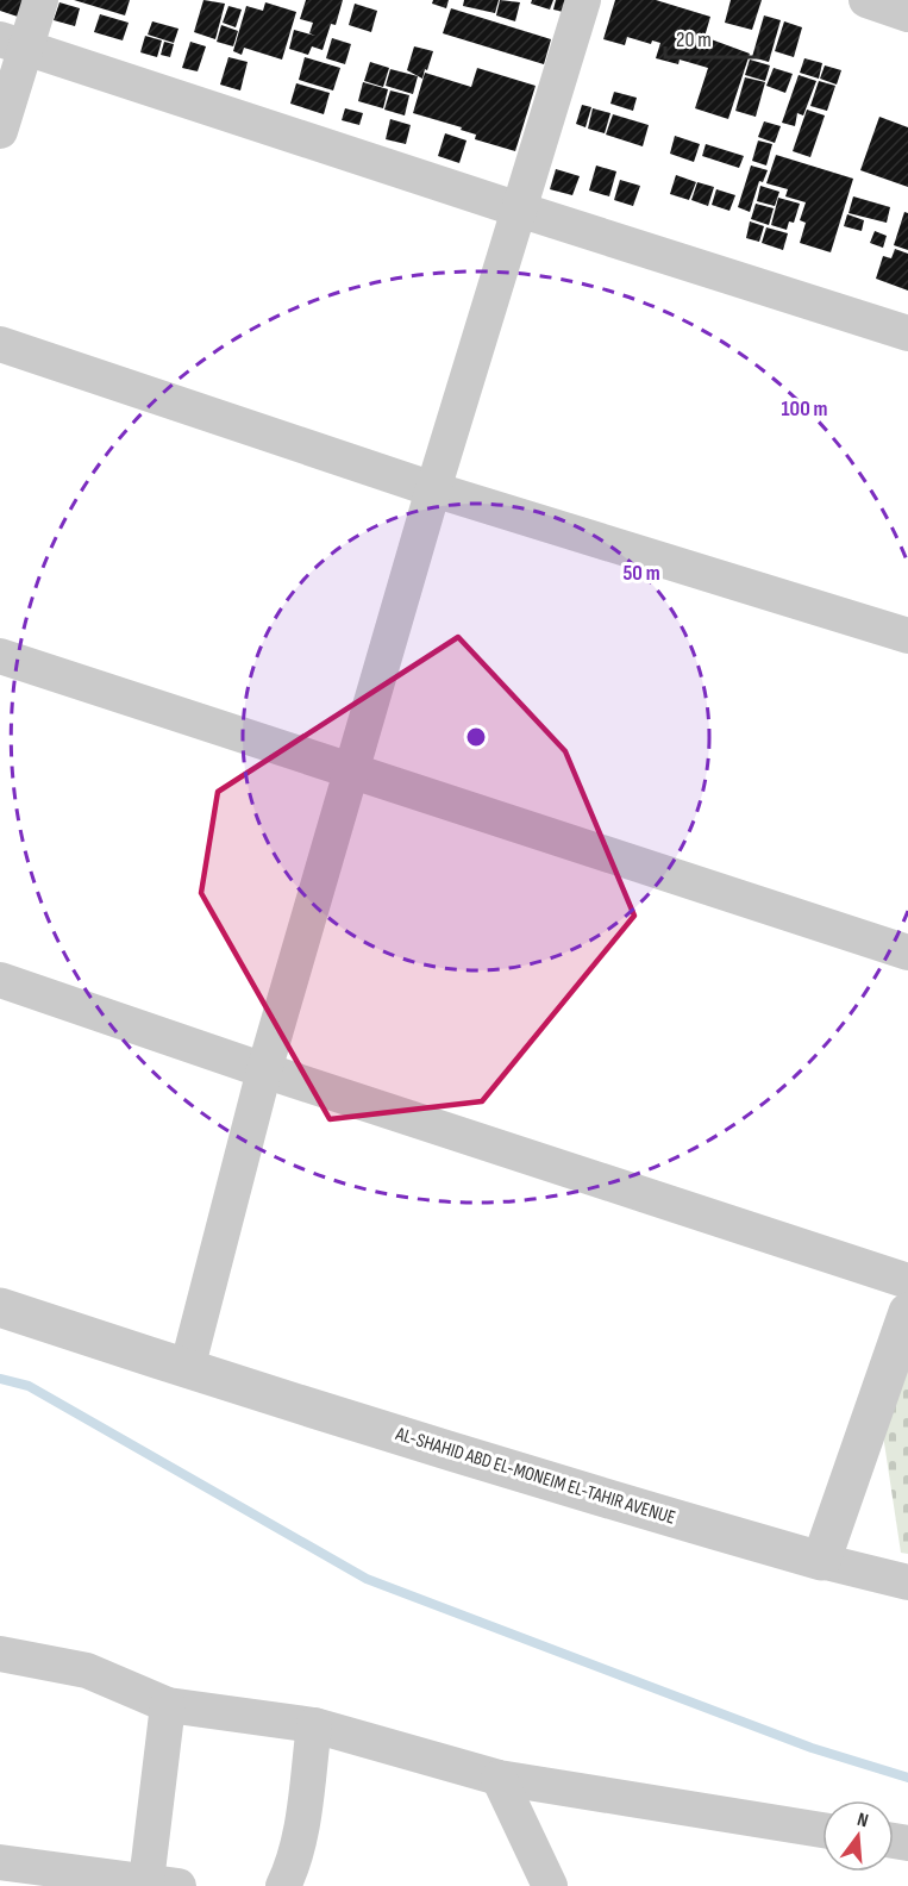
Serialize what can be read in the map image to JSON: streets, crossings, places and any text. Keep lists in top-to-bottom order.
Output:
{
  "streets": {
    "street": ["AL-SHAHID ABD EL-MONEIM EL-TAHIR AVENUE"]
  },
  "scale_bar": "20 m",
  "north": "top",
  "rings": ["100 m", "50 m"]
}
